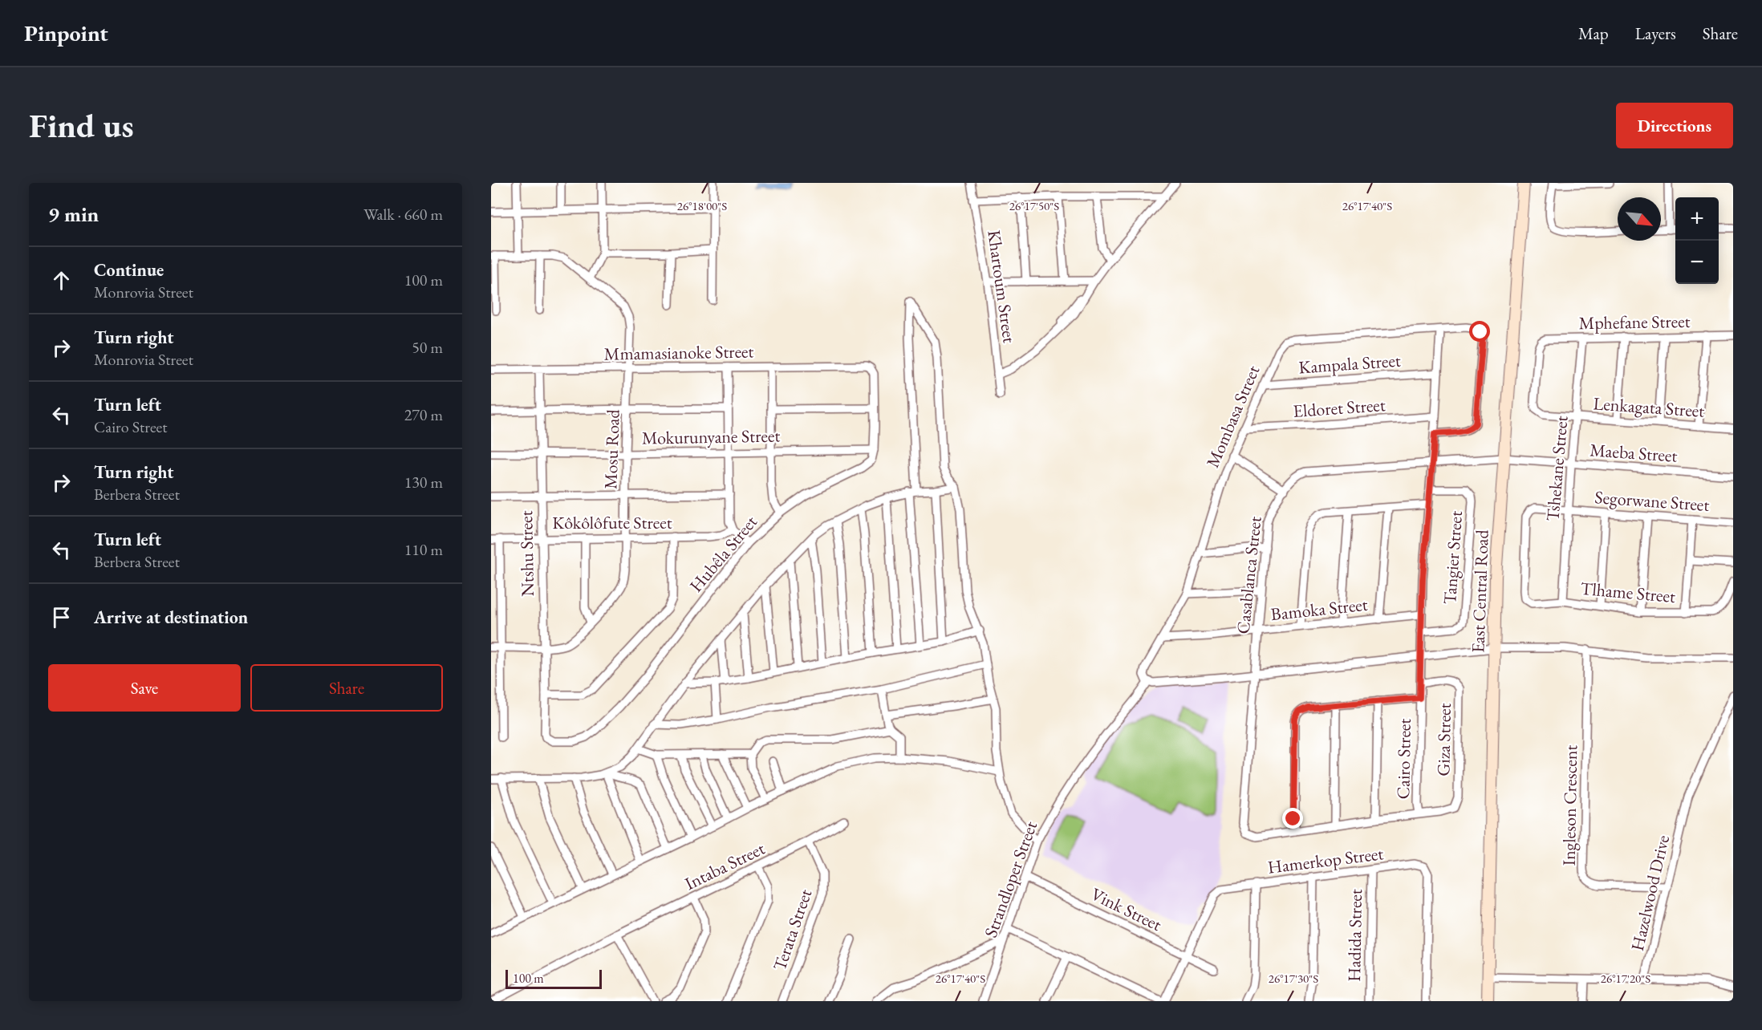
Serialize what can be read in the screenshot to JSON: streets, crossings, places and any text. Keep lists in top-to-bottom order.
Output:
{
  "streets": {
    "street": [
      "Khartoum Street",
      "Mphefane Street",
      "Mmamasianoke Street",
      "Kampala Street",
      "Lenkagata Street",
      "Eldoret Street",
      "Mombasa Street",
      "Mokurunyane Street",
      "Mosu Road",
      "Maeba Street",
      "Tshekane Street",
      "Segorwane Street",
      "Kôkôlôfute Street",
      "Ntshu Street",
      "Hubêla Street",
      "Tangier Street",
      "Casablanca Street",
      "East Central Road",
      "Tlhame Street",
      "Bamoka Street",
      "Giza Street",
      "Cairo Street",
      "Ingleson Crescent",
      "Hamerkop Street",
      "Intaba Street",
      "Strandloper Street",
      "Hazelwood Drive",
      "Vink Street",
      "Terata Street",
      "Hadida Street"
    ]
  },
  "crossings": [
    ["Mphefane Street", "Lenkagata Street"],
    ["Mphefane Street", "Tshekane Street"],
    ["Mmamasianoke Street", "Mosu Road"],
    ["Mmamasianoke Street", "Ntshu Street"],
    ["Kampala Street", "Mombasa Street"],
    ["Kampala Street", "Cairo Street"],
    ["Lenkagata Street", "Tshekane Street"],
    ["Eldoret Street", "Mombasa Street"],
    ["Eldoret Street", "Cairo Street"],
    ["Mombasa Street", "Bamoka Street"],
    ["Mombasa Street", "Cairo Street"],
    ["Mombasa Street", "Strandloper Street"],
    ["Mokurunyane Street", "Mosu Road"],
    ["Mokurunyane Street", "Ntshu Street"],
    ["Mokurunyane Street", "Hubêla Street"],
    ["Mosu Road", "Kôkôlôfute Street"],
    ["Mosu Road", "Ntshu Street"],
    ["Maeba Street", "Tshekane Street"],
    ["Maeba Street", "Casablanca Street"],
    ["Maeba Street", "East Central Road"],
    ["Tshekane Street", "Segorwane Street"],
    ["Tshekane Street", "Tlhame Street"],
    ["Segorwane Street", "Tlhame Street"],
    ["Kôkôlôfute Street", "Ntshu Street"],
    ["Ntshu Street", "Hubêla Street"],
    ["Tangier Street", "Cairo Street"],
    ["Casablanca Street", "East Central Road"],
    ["Casablanca Street", "Bamoka Street"],
    ["Casablanca Street", "Cairo Street"],
    ["East Central Road", "Hazelwood Drive"],
    ["Bamoka Street", "Cairo Street"],
    ["Giza Street", "Cairo Street"],
    ["Ingleson Crescent", "Hazelwood Drive"],
    ["Hamerkop Street", "Vink Street"],
    ["Hamerkop Street", "Hadida Street"],
    ["Intaba Street", "Terata Street"],
    ["Strandloper Street", "Vink Street"]
  ],
  "scale_bar": "100 m",
  "north": "bottom right",
  "page": {
    "header": "Pinpoint",
    "nav": ["Map", "Layers", "Share"],
    "buttons": [
      "Directions",
      ["Save", "Share"]
    ],
    "title": "Find us",
    "heading": ["9 min", "Walk · 660 m"],
    "map_buttons": ["+", "−"],
    "list": [
      ["Continue", "Monrovia Street", "100 m"],
      ["Turn right", "Monrovia Street", "50 m"],
      ["Turn left", "Cairo Street", "270 m"],
      ["Turn right", "Berbera Street", "130 m"],
      ["Turn left", "Berbera Street", "110 m"],
      "Arrive at destination"
    ],
    "scale": "100 m"
  },
  "coordinates": [
    "26°18'00\"S",
    "26°17'50\"S",
    "26°17'40\"S",
    "26°17'30\"S",
    "26°17'20\"S"
  ]
}
